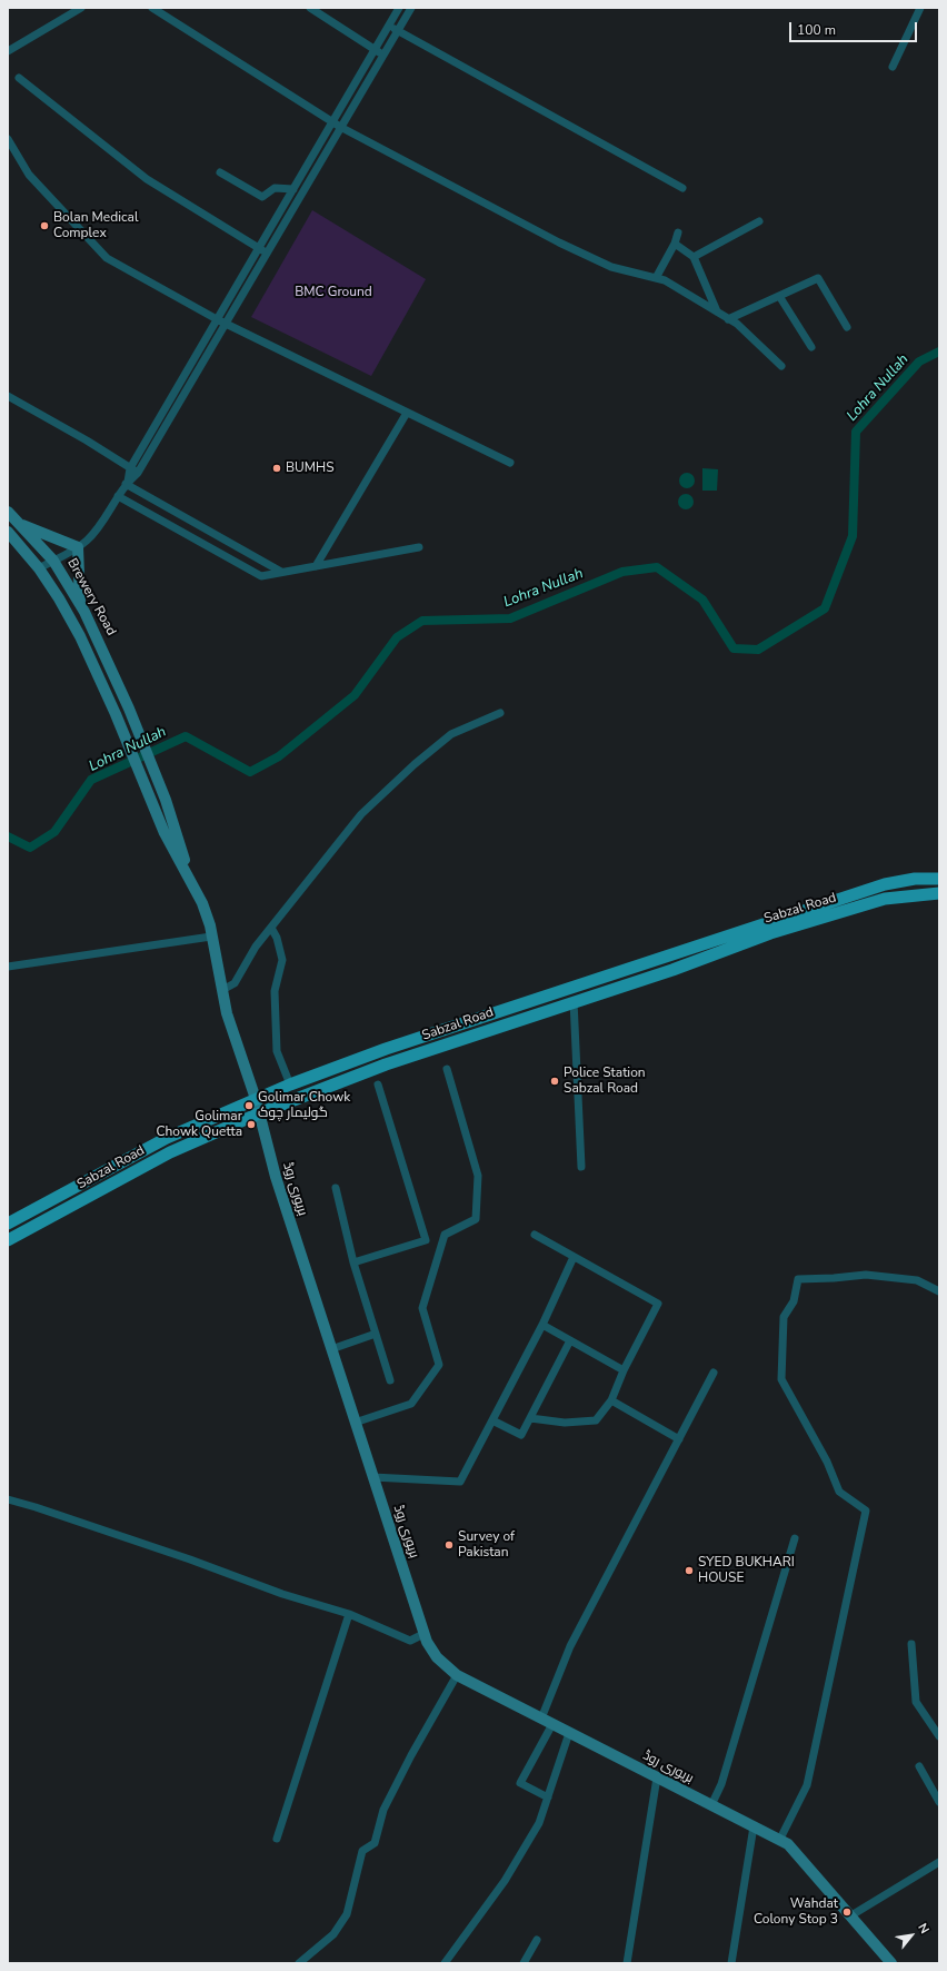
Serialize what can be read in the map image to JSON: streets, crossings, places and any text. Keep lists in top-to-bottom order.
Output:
{
  "streets": {
    "main road": ["Brewery Road", "Sabzal Road", "بریوری روڈ"]
  },
  "crossings": [
    ["Brewery Road", "بریوری روڈ"],
    ["Sabzal Road", "بریوری روڈ"]
  ],
  "water": ["Lohra Nullah"],
  "parks": ["BMC Ground"],
  "places": [
    "Bolan Medical Complex",
    "BUMHS",
    "Police Station Sabzal Road",
    "Golimar Chowk گولیمار چوک",
    "Golimar Chowk Quetta",
    "Survey of Pakistan",
    "SYED BUKHARI HOUSE",
    "Wahdat Colony Stop 3"
  ],
  "scale_bar": "100 m",
  "north": "top right"
}
